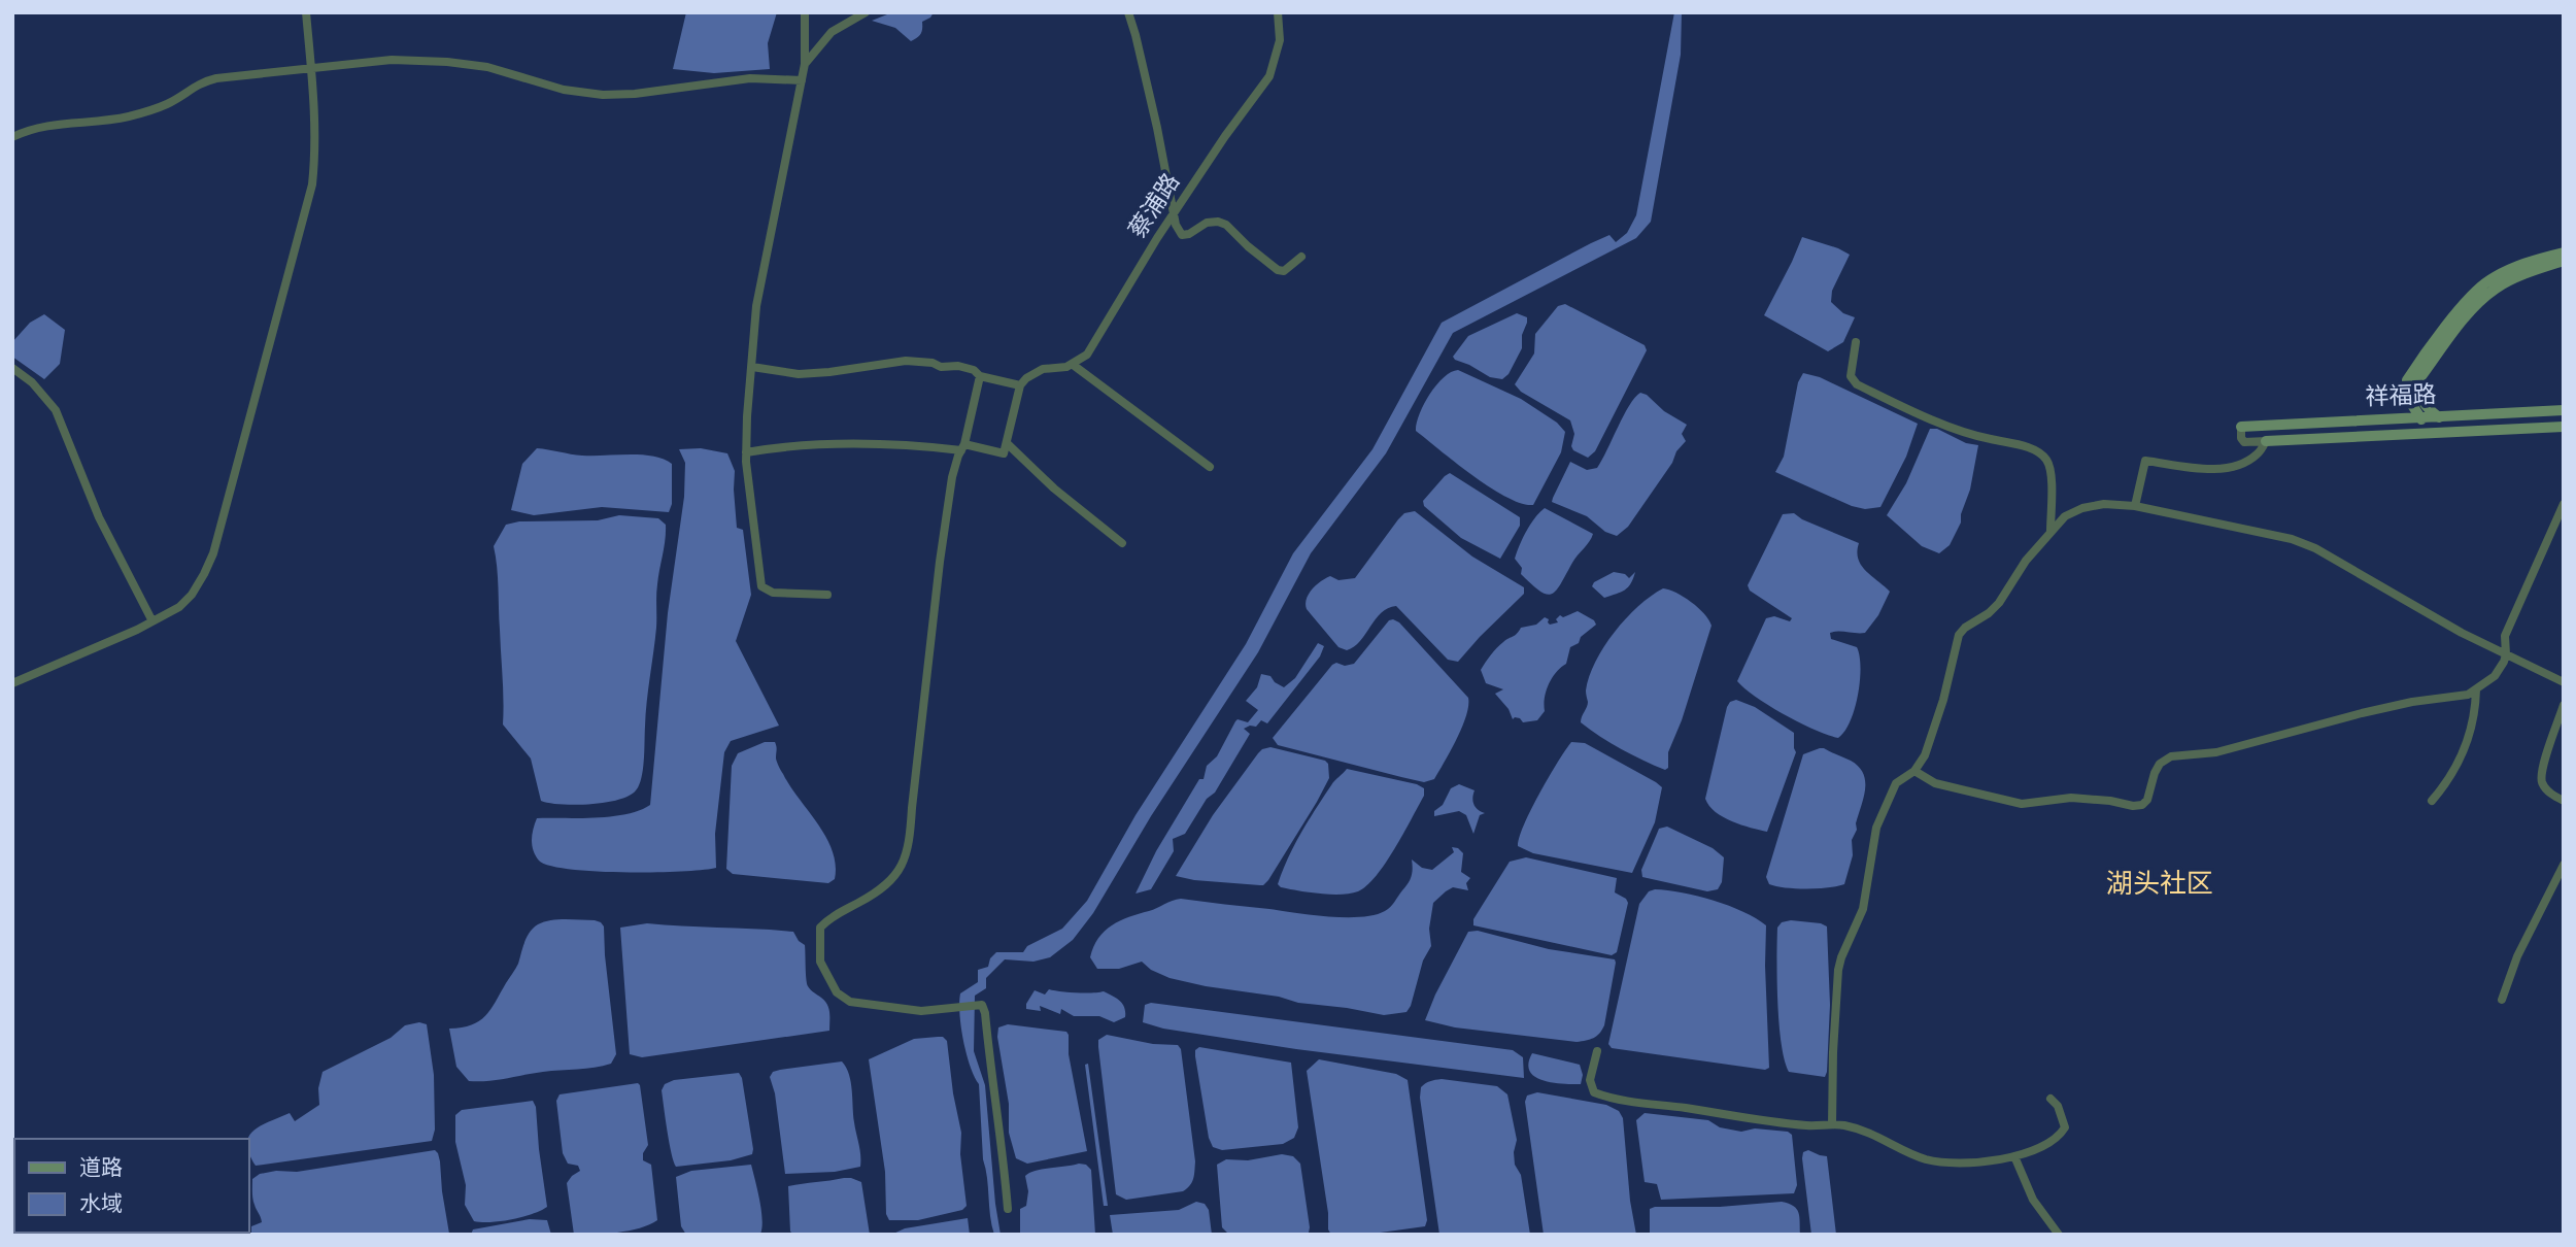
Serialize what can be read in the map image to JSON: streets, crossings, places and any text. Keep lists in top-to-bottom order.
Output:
{
  "streets": {
    "main road": ["祥福路"],
    "street": ["蔡浦路"]
  },
  "districts": ["湖头社区"],
  "legend": ["道路", "水域"]
}
